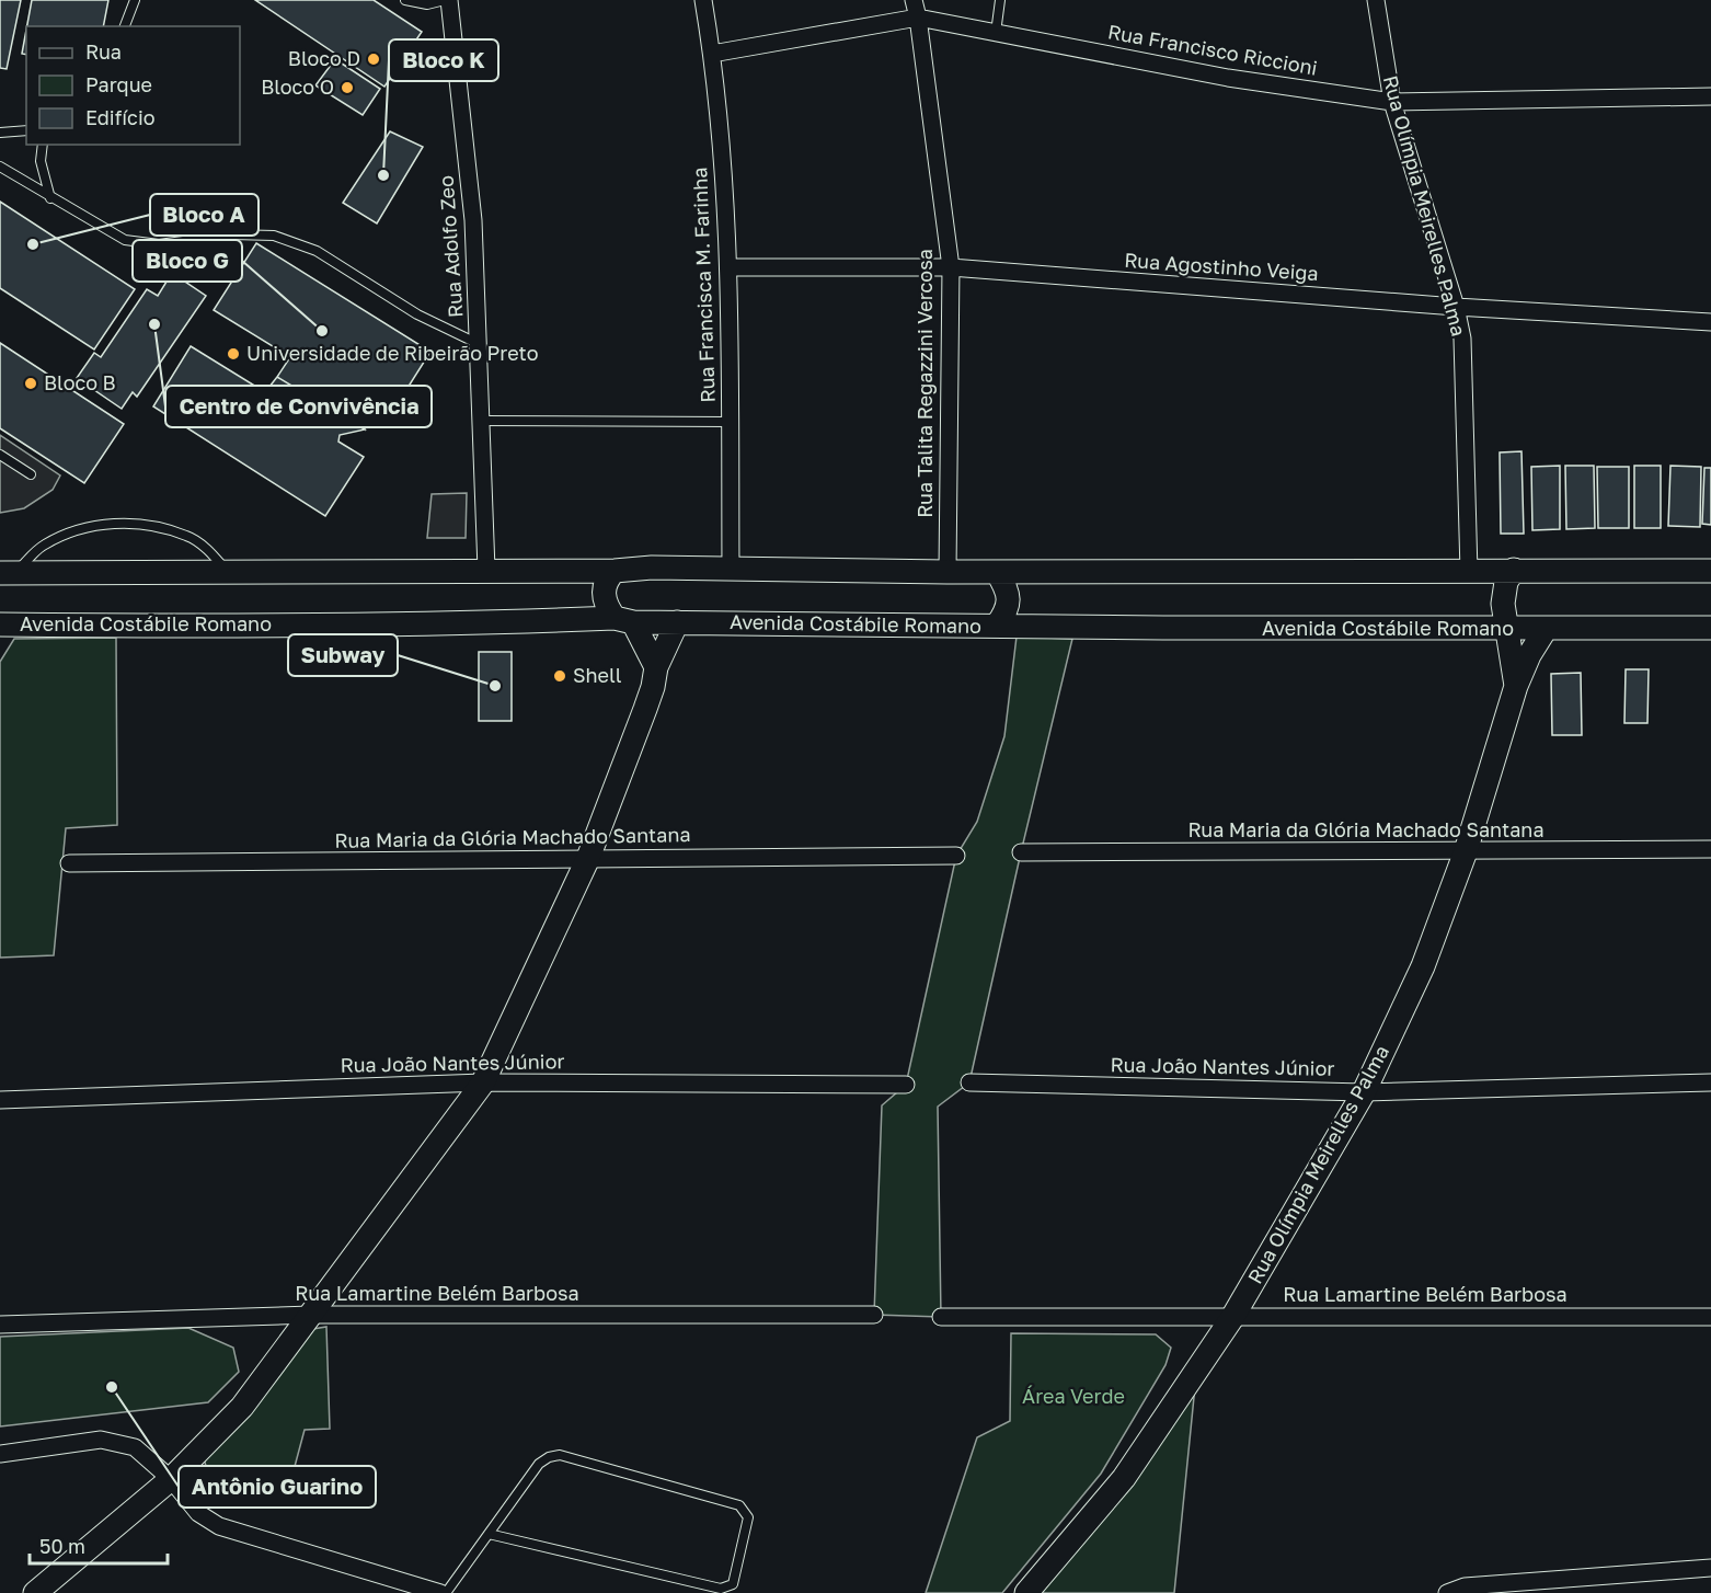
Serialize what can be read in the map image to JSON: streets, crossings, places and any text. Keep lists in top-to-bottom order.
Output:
{
  "streets": {
    "main road": ["Rua Olímpia Meirelles Palma", "Avenida Costábile Romano"],
    "street": [
      "Rua Francisco Riccioni",
      "Rua Adolfo Zeo",
      "Rua Agostinho Veiga",
      "Rua Francisca M. Farinha",
      "Rua Talita Regazzini Vercosa",
      "Rua Maria da Glória Machado Santana",
      "Rua João Nantes Júnior",
      "Rua Lamartine Belém Barbosa"
    ]
  },
  "crossings": [
    ["Rua Francisco Riccioni", "Rua Olímpia Meirelles Palma"],
    ["Rua Francisco Riccioni", "Rua Francisca M. Farinha"],
    ["Rua Francisco Riccioni", "Rua Talita Regazzini Vercosa"],
    ["Rua Olímpia Meirelles Palma", "Rua Agostinho Veiga"],
    ["Rua Olímpia Meirelles Palma", "Avenida Costábile Romano"],
    ["Rua Olímpia Meirelles Palma", "Rua Maria da Glória Machado Santana"],
    ["Rua Olímpia Meirelles Palma", "Rua João Nantes Júnior"],
    ["Rua Olímpia Meirelles Palma", "Rua Lamartine Belém Barbosa"],
    ["Rua Agostinho Veiga", "Rua Francisca M. Farinha"],
    ["Rua Agostinho Veiga", "Rua Talita Regazzini Vercosa"]
  ],
  "parks": ["Área Verde"],
  "places": [
    "Bloco D",
    "Bloco O",
    "Bloco K",
    "Bloco A",
    "Centro de Convivência",
    "Bloco G",
    "Universidade de Ribeirão Preto",
    "Bloco B",
    "Shell",
    "Subway",
    "Antônio Guarino"
  ],
  "legend": ["Rua", "Parque", "Edifício"],
  "scale_bar": "50 m"
}
